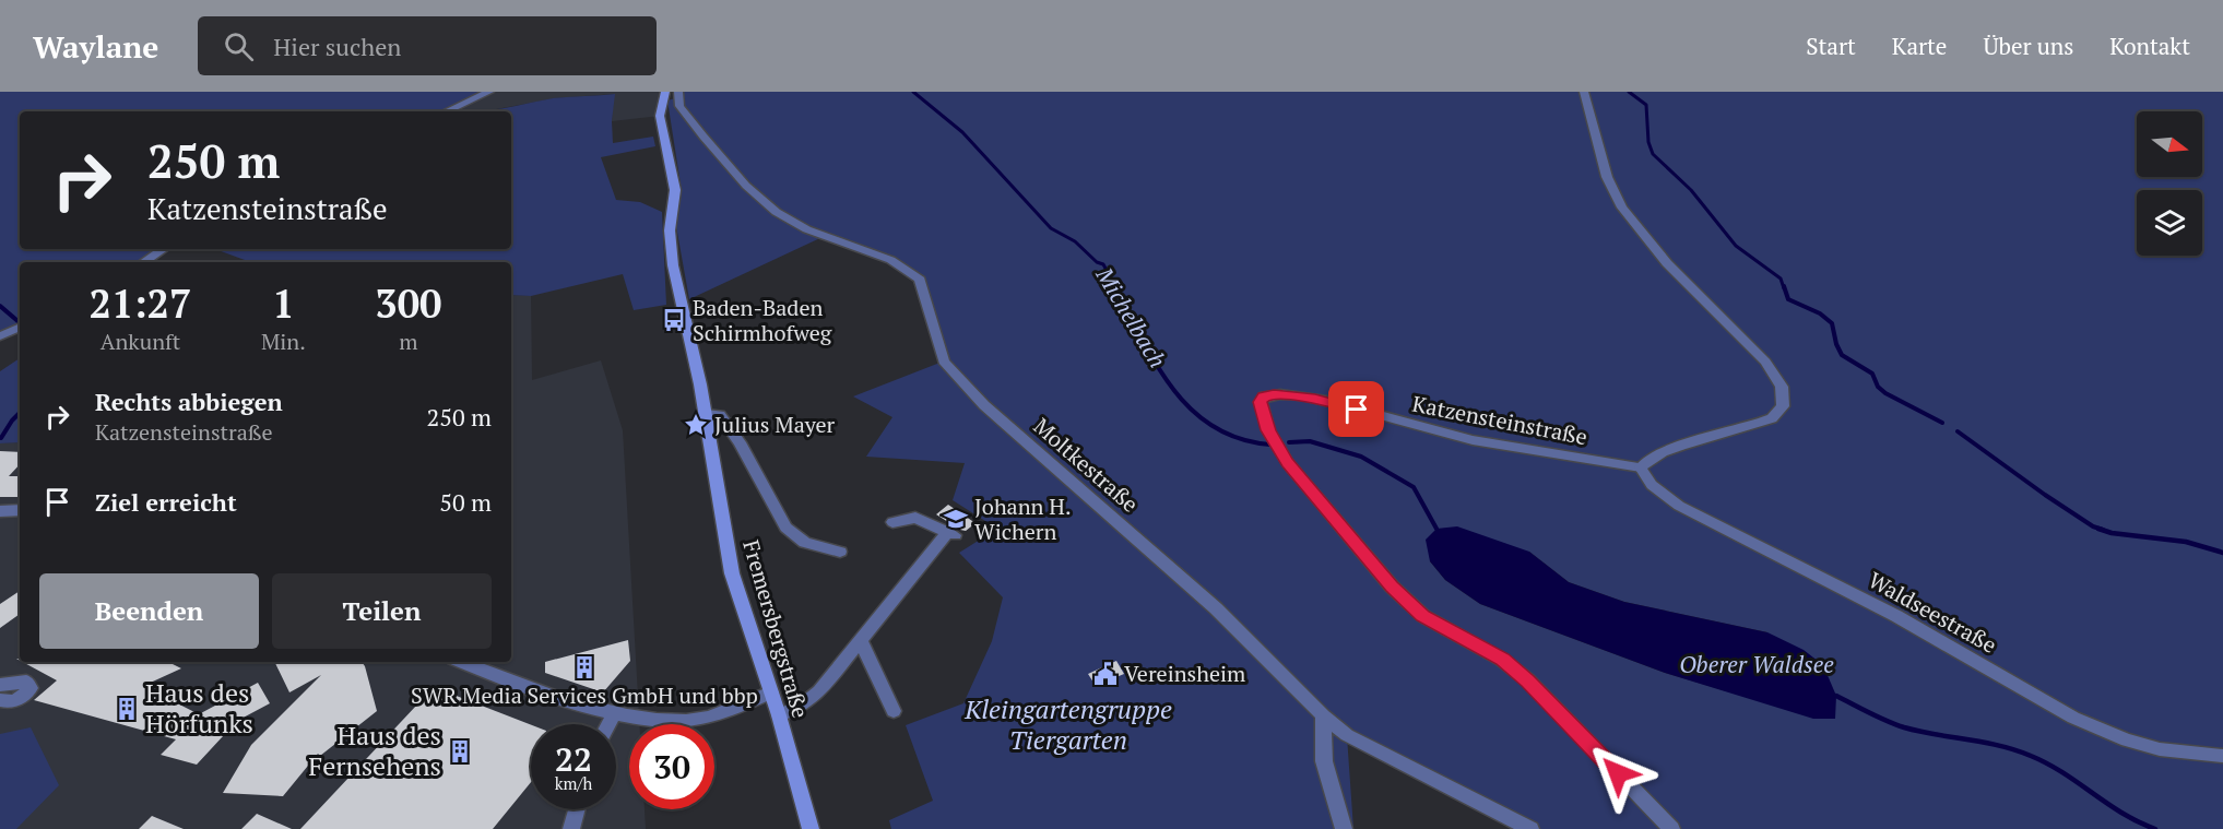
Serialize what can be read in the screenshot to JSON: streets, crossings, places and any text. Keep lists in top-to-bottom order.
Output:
{
  "streets": {
    "main road": ["Fremersbergstraße"],
    "street": ["Katzensteinstraße", "Moltkestraße", "Waldseestraße"]
  },
  "crossings": [
    ["Katzensteinstraße", "Waldseestraße"]
  ],
  "water": ["Michelbach", "Oberer Waldsee"],
  "parks": ["Kleingartengruppe Tiergarten"],
  "places": {
    "bus stop": ["Baden-Baden Schirmhofweg"],
    "place": ["Julius Mayer"],
    "school or university": ["Johann H. Wichern"],
    "building": ["SWR Media Services GmbH und bbp", "Haus des Hörfunks", "Haus des Fernsehens"],
    "public building": ["Vereinsheim"]
  },
  "north": "right",
  "page": {
    "header": "Waylane",
    "search": "Hier suchen",
    "nav": [
      "Start",
      "Karte",
      "Über uns",
      "Kontakt"
    ],
    "turn": ["250 m", "Katzensteinstraße"],
    "eta": [
      "21:27",
      "Ankunft",
      "1",
      "Min.",
      "300",
      "m"
    ],
    "list": [
      {
        "name": "Rechts abbiegen",
        "note": "Katzensteinstraße",
        "value": "250 m"
      },
      {
        "name": "Ziel erreicht",
        "value": "50 m"
      }
    ],
    "buttons": ["Beenden", "Teilen"],
    "speed": "22 km/h",
    "limit": "30"
  }
}
